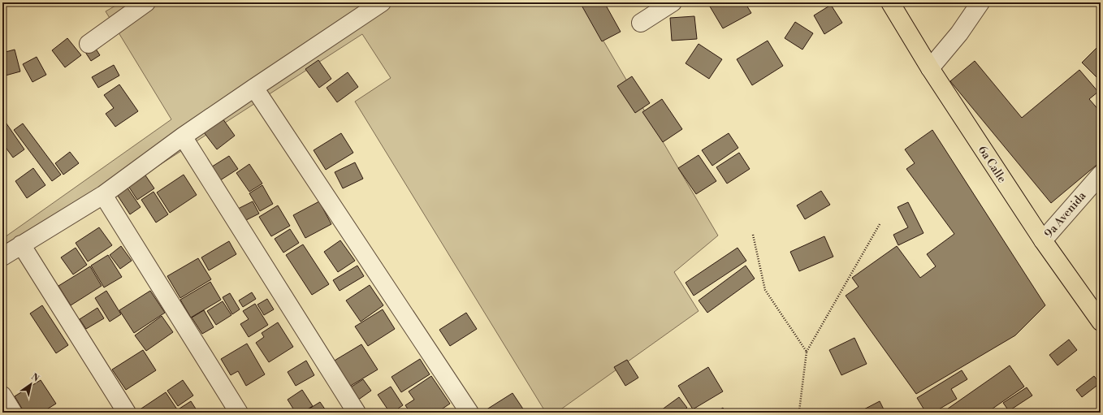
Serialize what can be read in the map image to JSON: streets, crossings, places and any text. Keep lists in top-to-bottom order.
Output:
{
  "streets": {
    "main road": ["6a Calle"],
    "street": ["9a Avenida"]
  },
  "crossings": [
    ["6a Calle", "9a Avenida"]
  ],
  "north": "top right"
}
